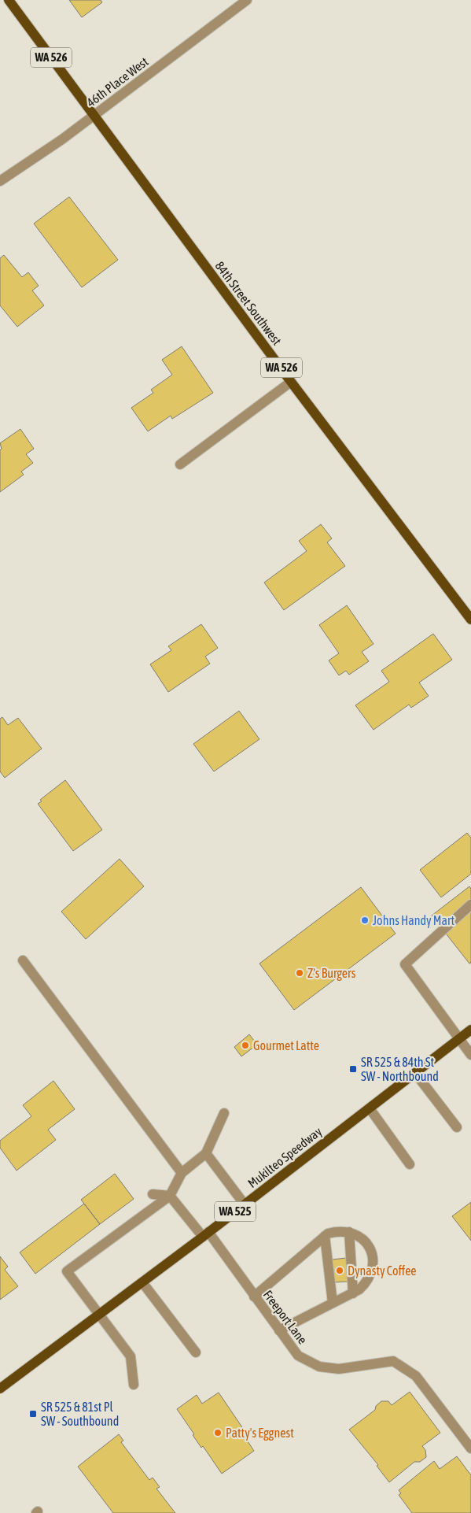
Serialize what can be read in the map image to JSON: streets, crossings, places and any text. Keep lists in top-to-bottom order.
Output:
{
  "streets": {
    "main road": [
      "WA 526",
      "84th Street Southwest",
      "Mukilteo Speedway",
      "WA 525"
    ],
    "street": ["46th Place West", "Freeport Lane"]
  },
  "crossings": [
    ["46th Place West", "84th Street Southwest"],
    ["Mukilteo Speedway", "Freeport Lane"]
  ],
  "places": {
    "other": [
      "Johns Handy Mart",
      "Z's Burgers",
      "Gourmet Latte",
      "Dynasty Coffee",
      "Patty's Eggnest"
    ],
    "transit": ["SR 525 & 84th St SW - Northbound", "SR 525 & 81st Pl SW - Southbound"]
  }
}
